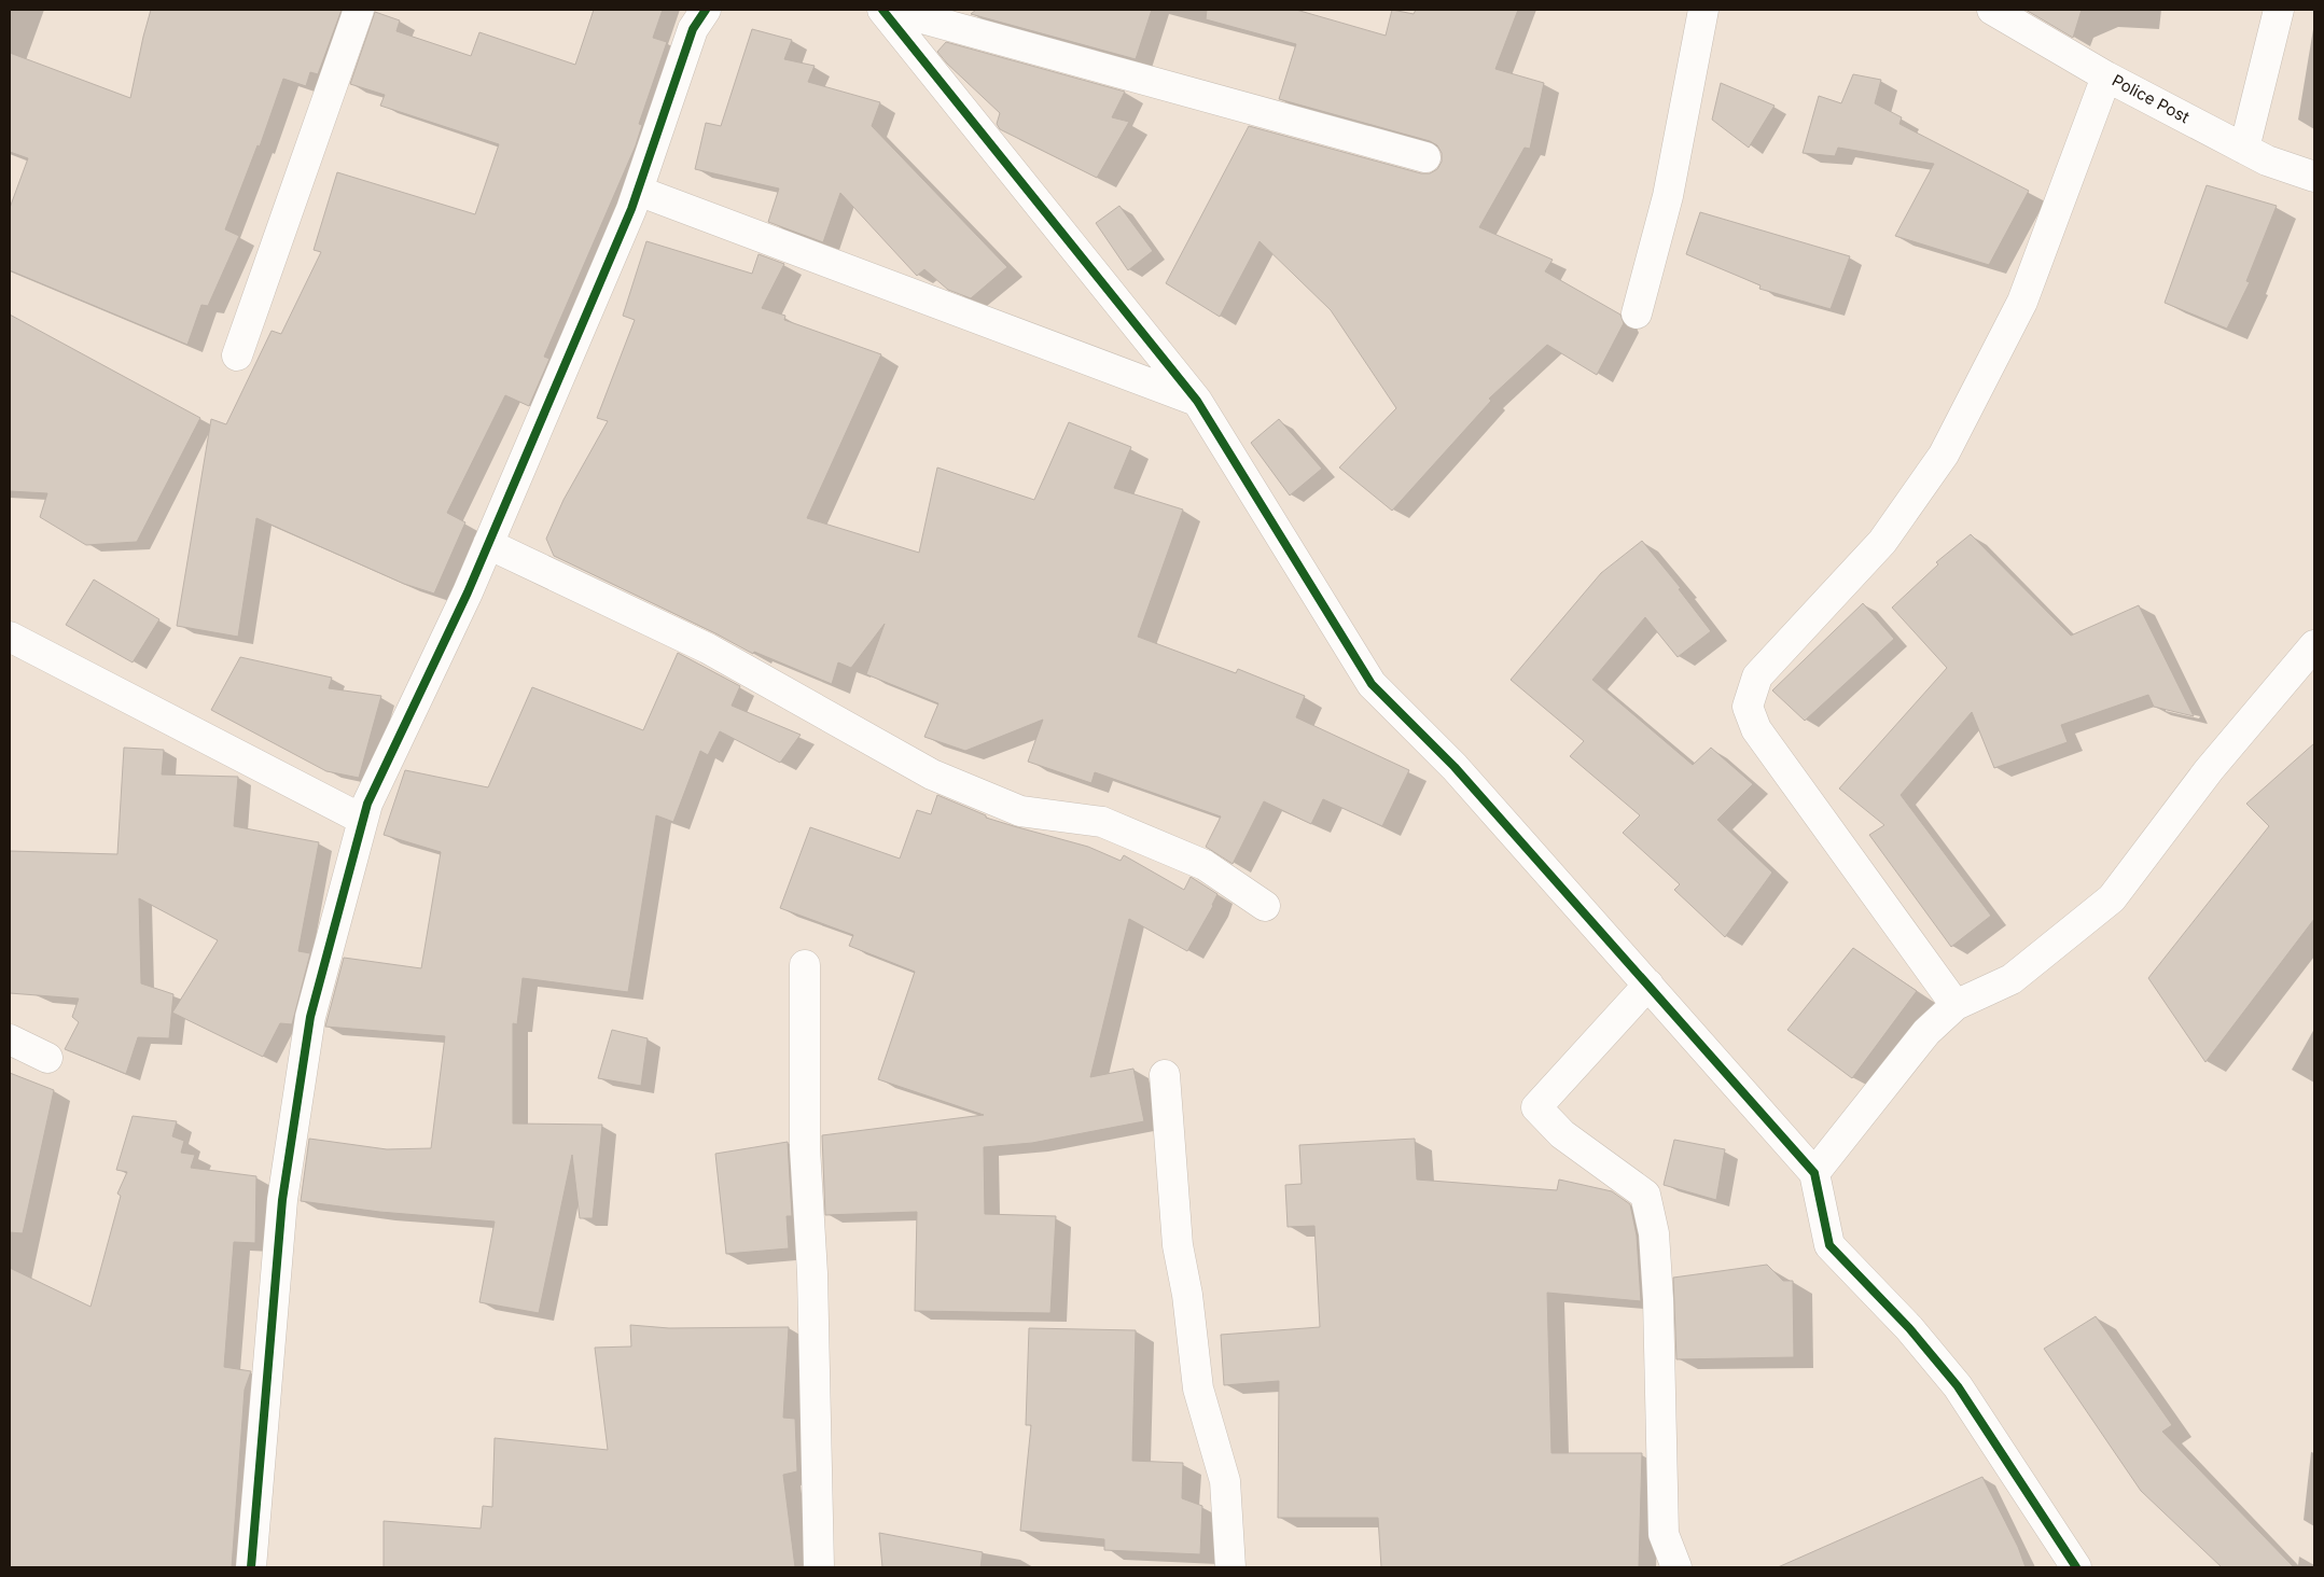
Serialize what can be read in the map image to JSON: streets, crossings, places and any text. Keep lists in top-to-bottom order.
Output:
{
  "streets": {
    "street": ["Police Post"]
  }
}
